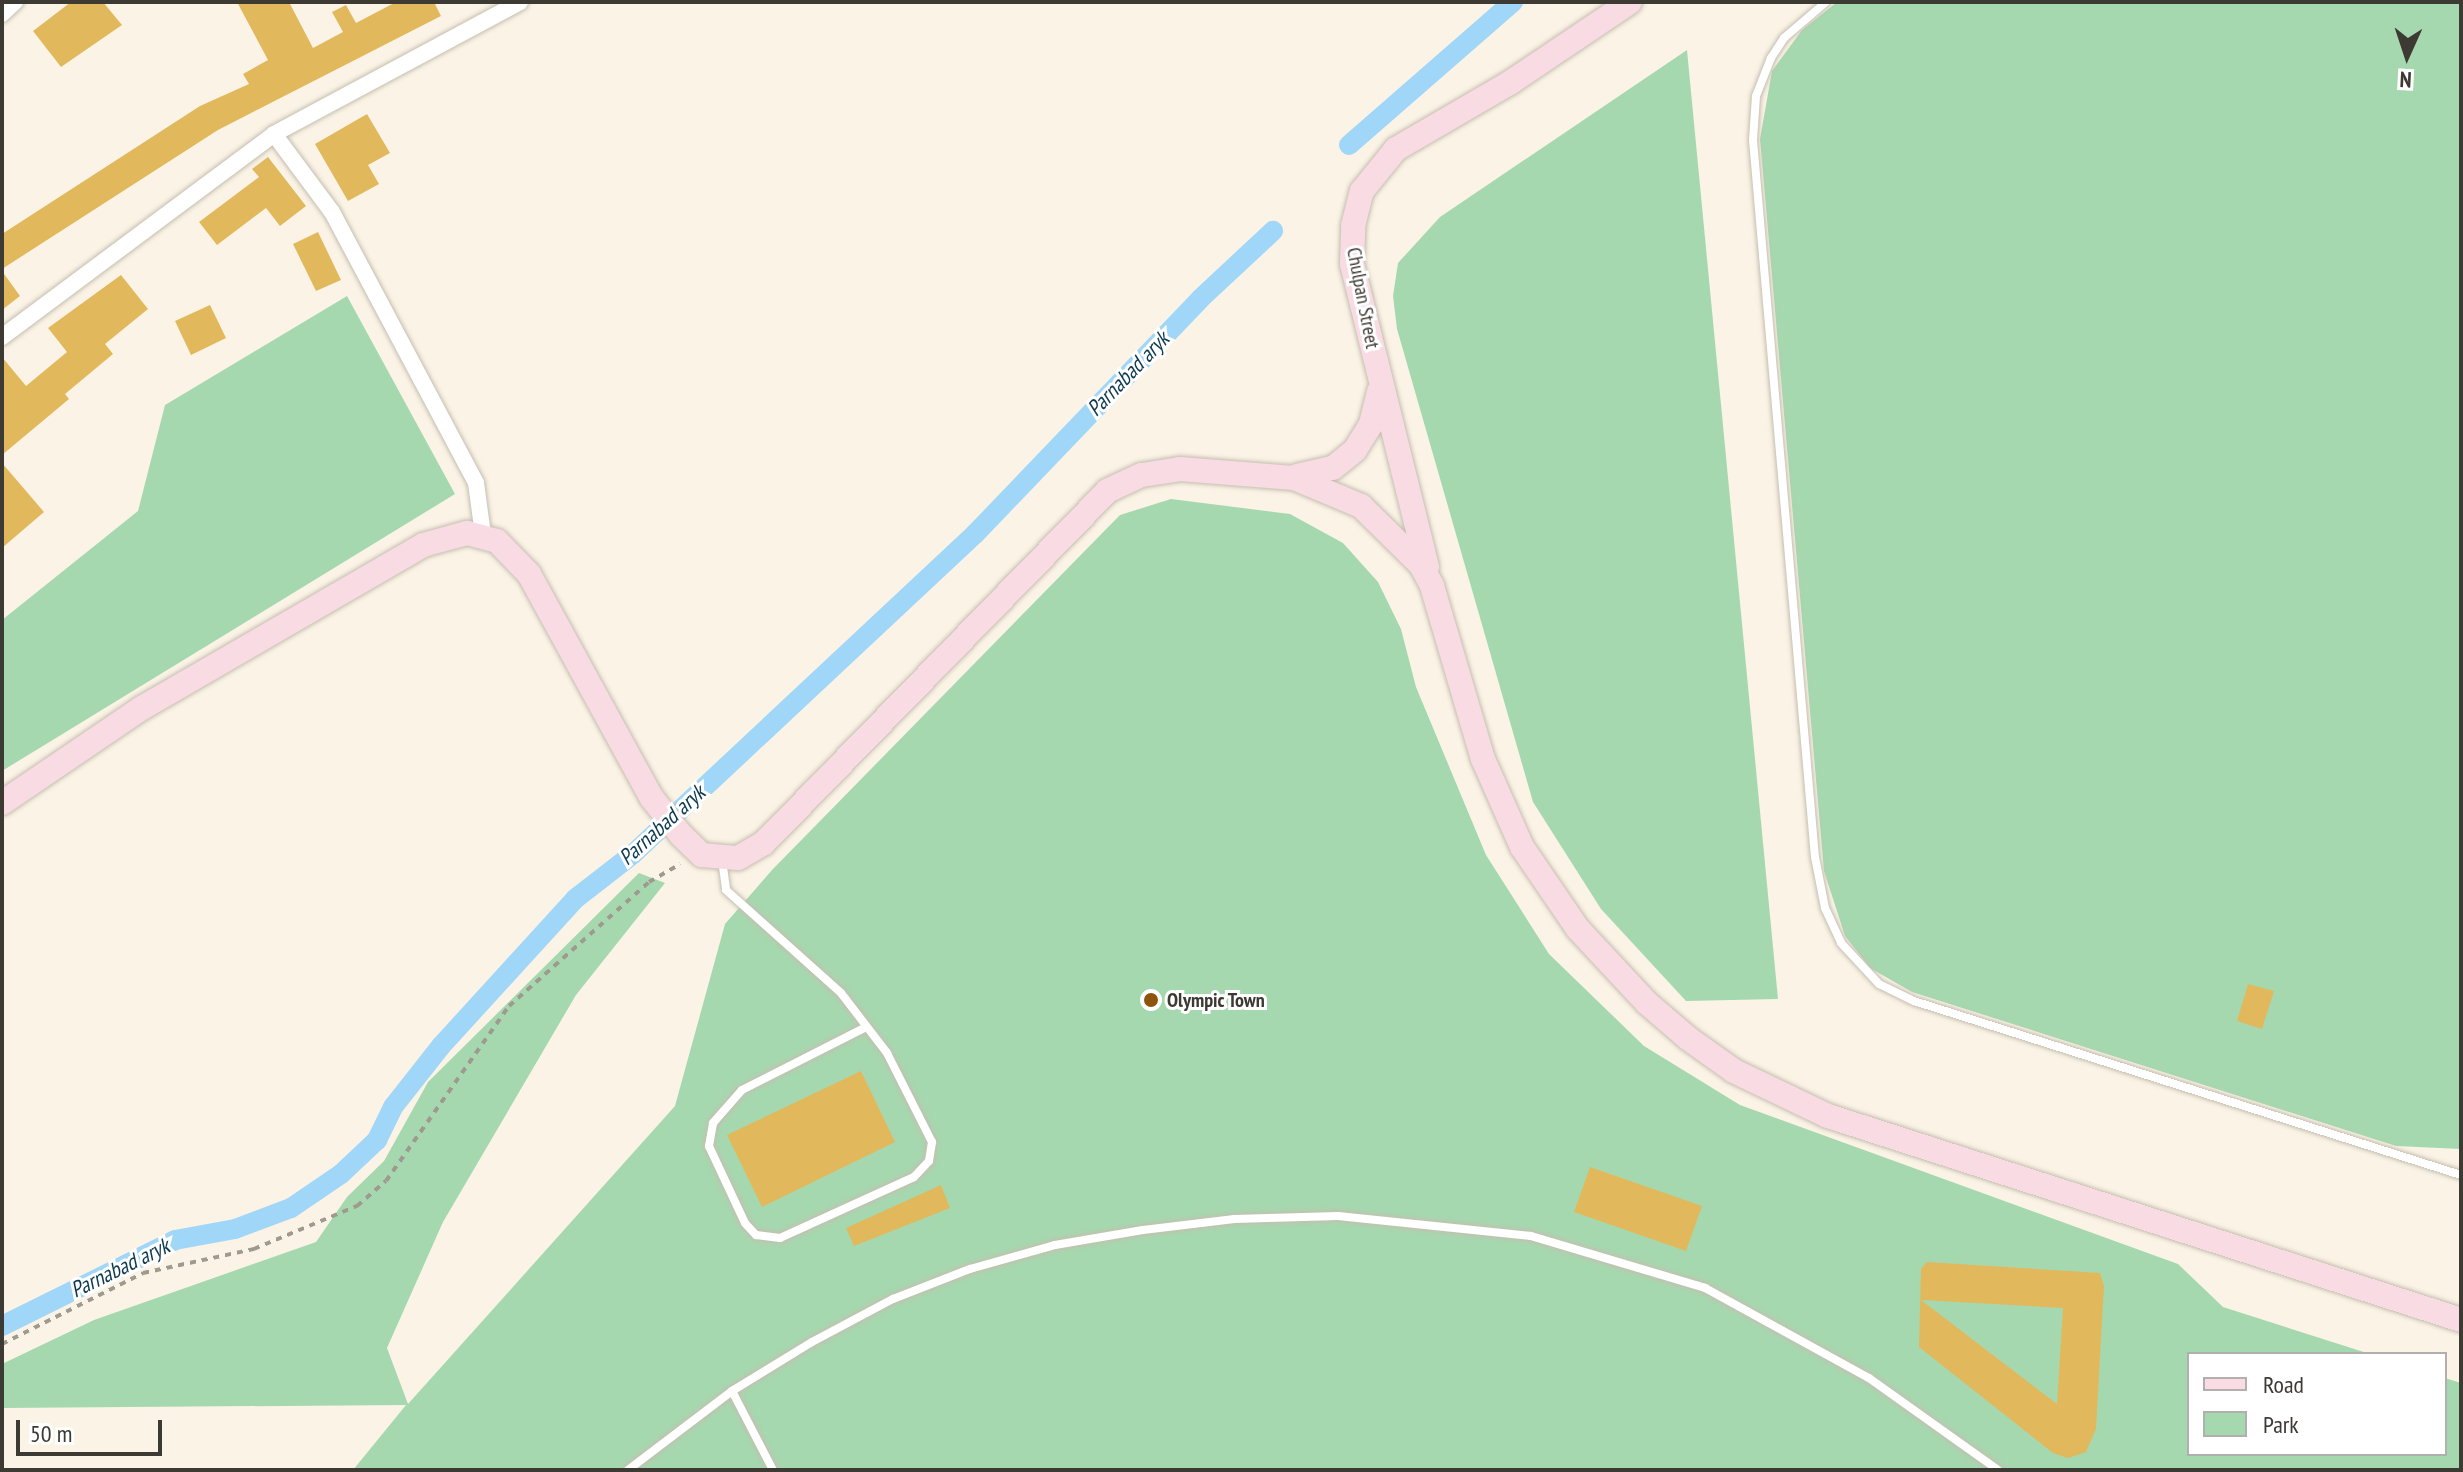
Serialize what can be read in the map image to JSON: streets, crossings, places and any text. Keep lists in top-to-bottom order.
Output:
{
  "streets": {
    "main road": ["Chulpan Street"]
  },
  "water": ["Parnabad aryk"],
  "places": ["Olympic Town"],
  "legend": ["Road", "Park"],
  "scale_bar": "50 m",
  "north": "bottom"
}
